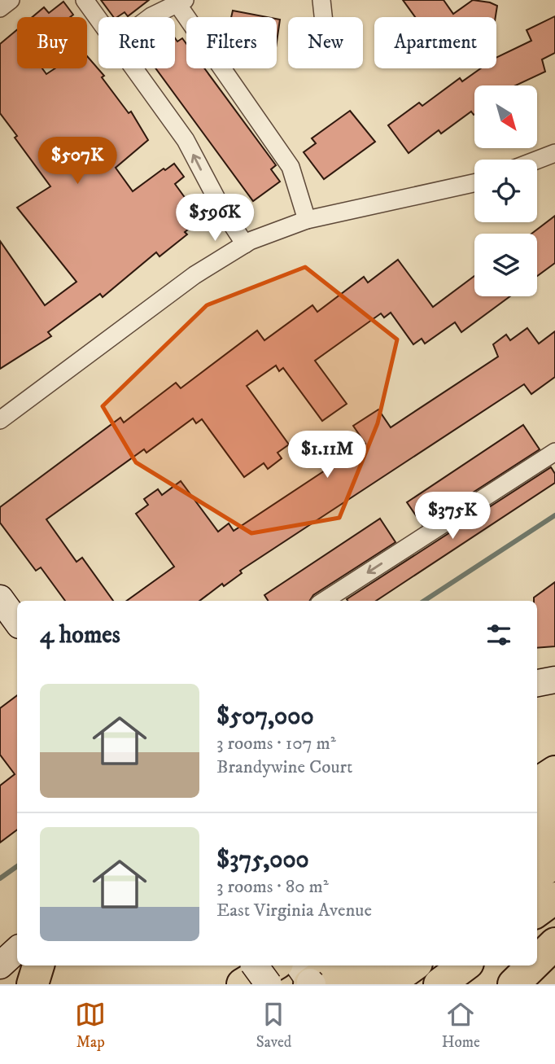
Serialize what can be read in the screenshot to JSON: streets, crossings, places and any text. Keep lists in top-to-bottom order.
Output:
{
  "north": "bottom right",
  "page": {
    "chip": [
      "Buy",
      "Rent",
      "Filters",
      "New",
      "Apartment"
    ],
    "price": [
      "$507K",
      "$596K",
      "$1.11M",
      "$375K"
    ],
    "heading": "4 homes",
    "list": [
      {
        "name": "$507,000",
        "note": "3 rooms · 107 m² · Brandywine Court"
      },
      {
        "name": "$375,000",
        "note": "3 rooms · 80 m² · East Virginia Avenue"
      }
    ],
    "tabs": ["Map", "Saved", "Home"]
  }
}
